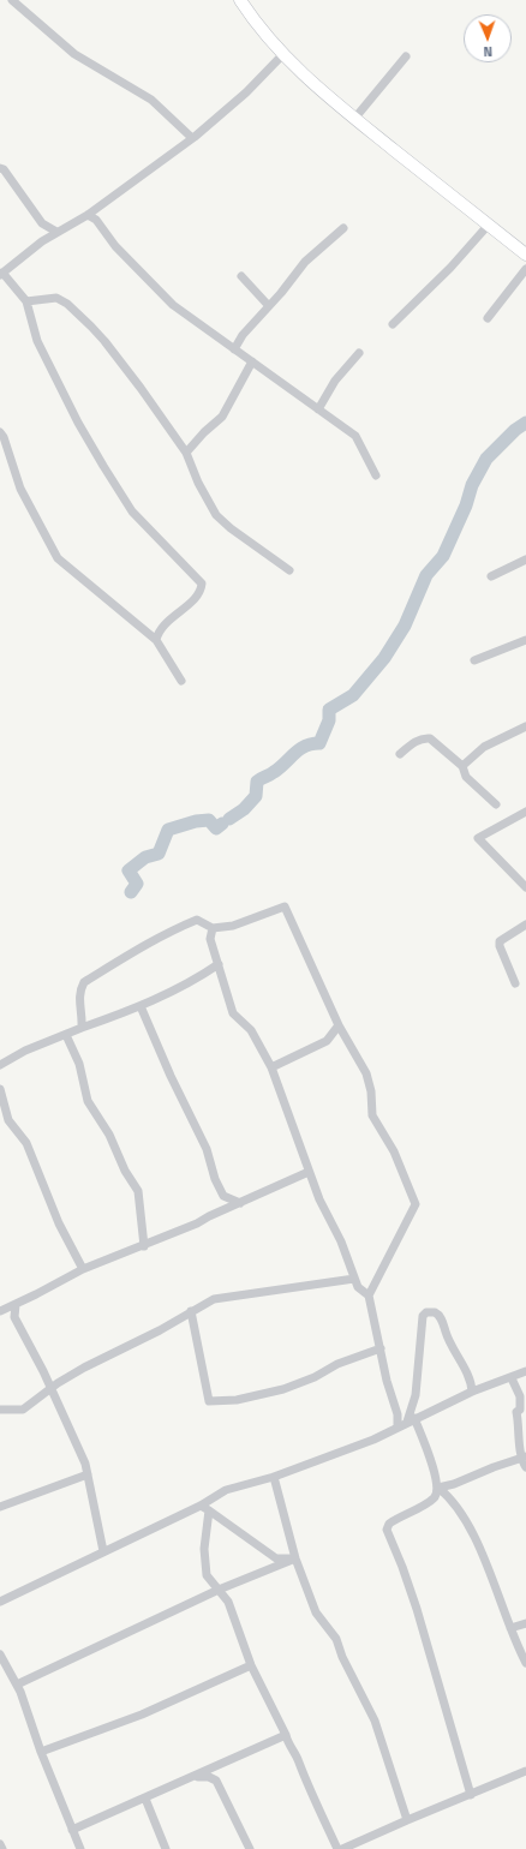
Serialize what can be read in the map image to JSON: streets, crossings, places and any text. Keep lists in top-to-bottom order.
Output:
{
  "north": "bottom"
}
